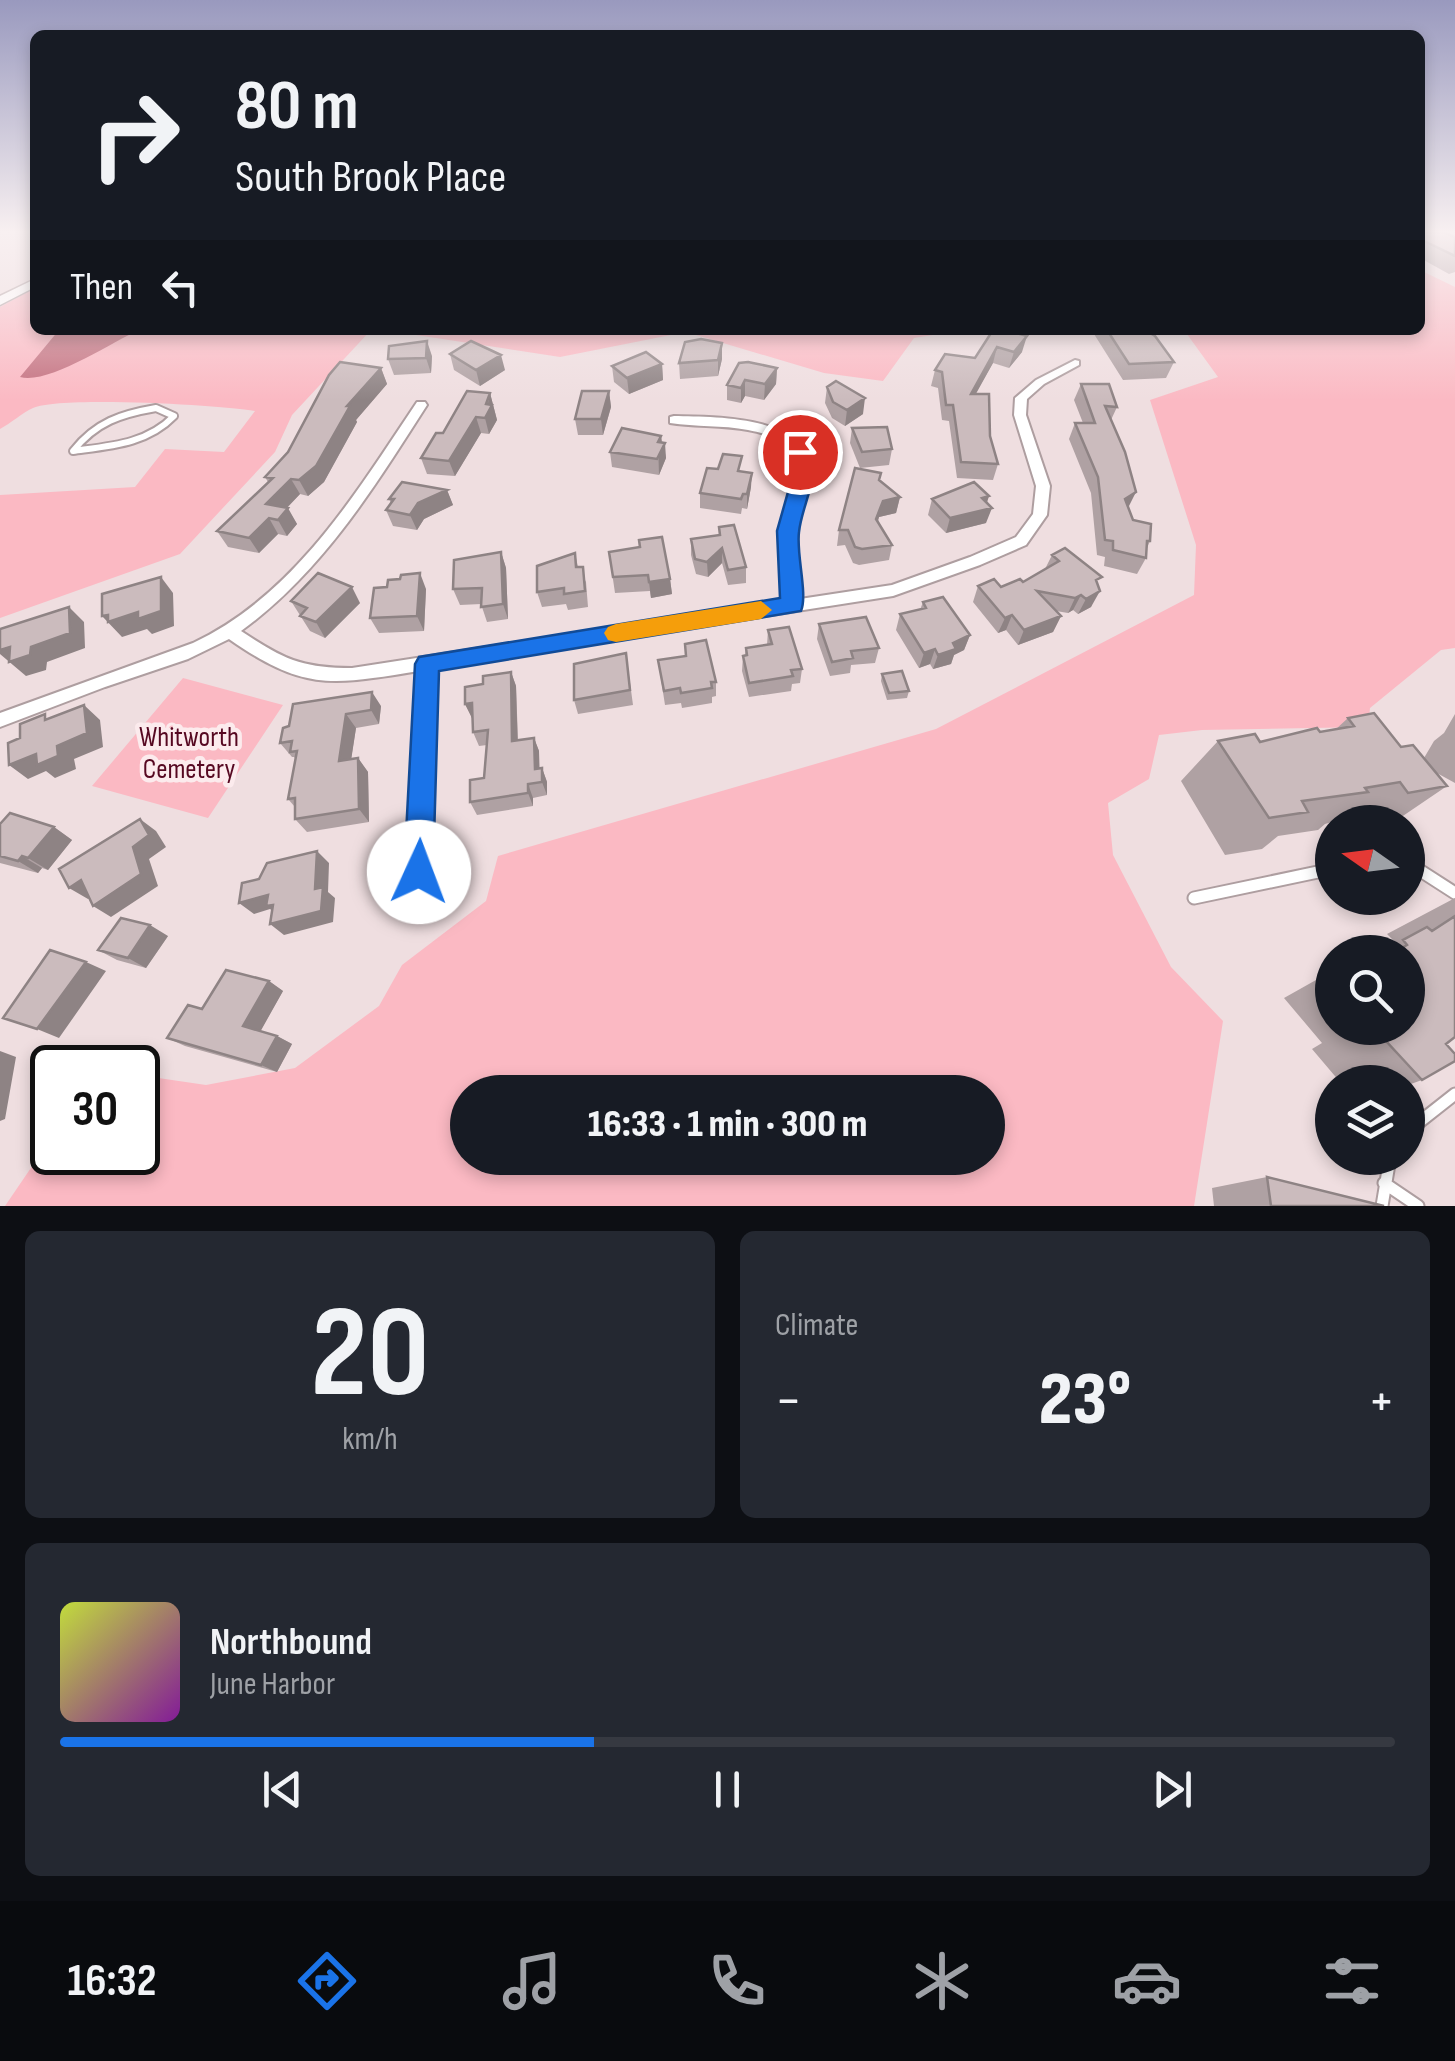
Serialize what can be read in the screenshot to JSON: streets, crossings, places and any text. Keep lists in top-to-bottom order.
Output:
{
  "parks": ["Whitworth Cemetery"],
  "north": "left",
  "page": {
    "turn": ["80 m", "South Brook Place"],
    "then": "Then",
    "limit": "30",
    "trip": "16:33 · 1 min · 300 m",
    "tile": [
      ["20", "km/h"],
      "Climate"
    ],
    "heat": ["−", "23°", "+"],
    "song": ["Northbound", "June Harbor"],
    "tabs": "16:32"
  }
}
